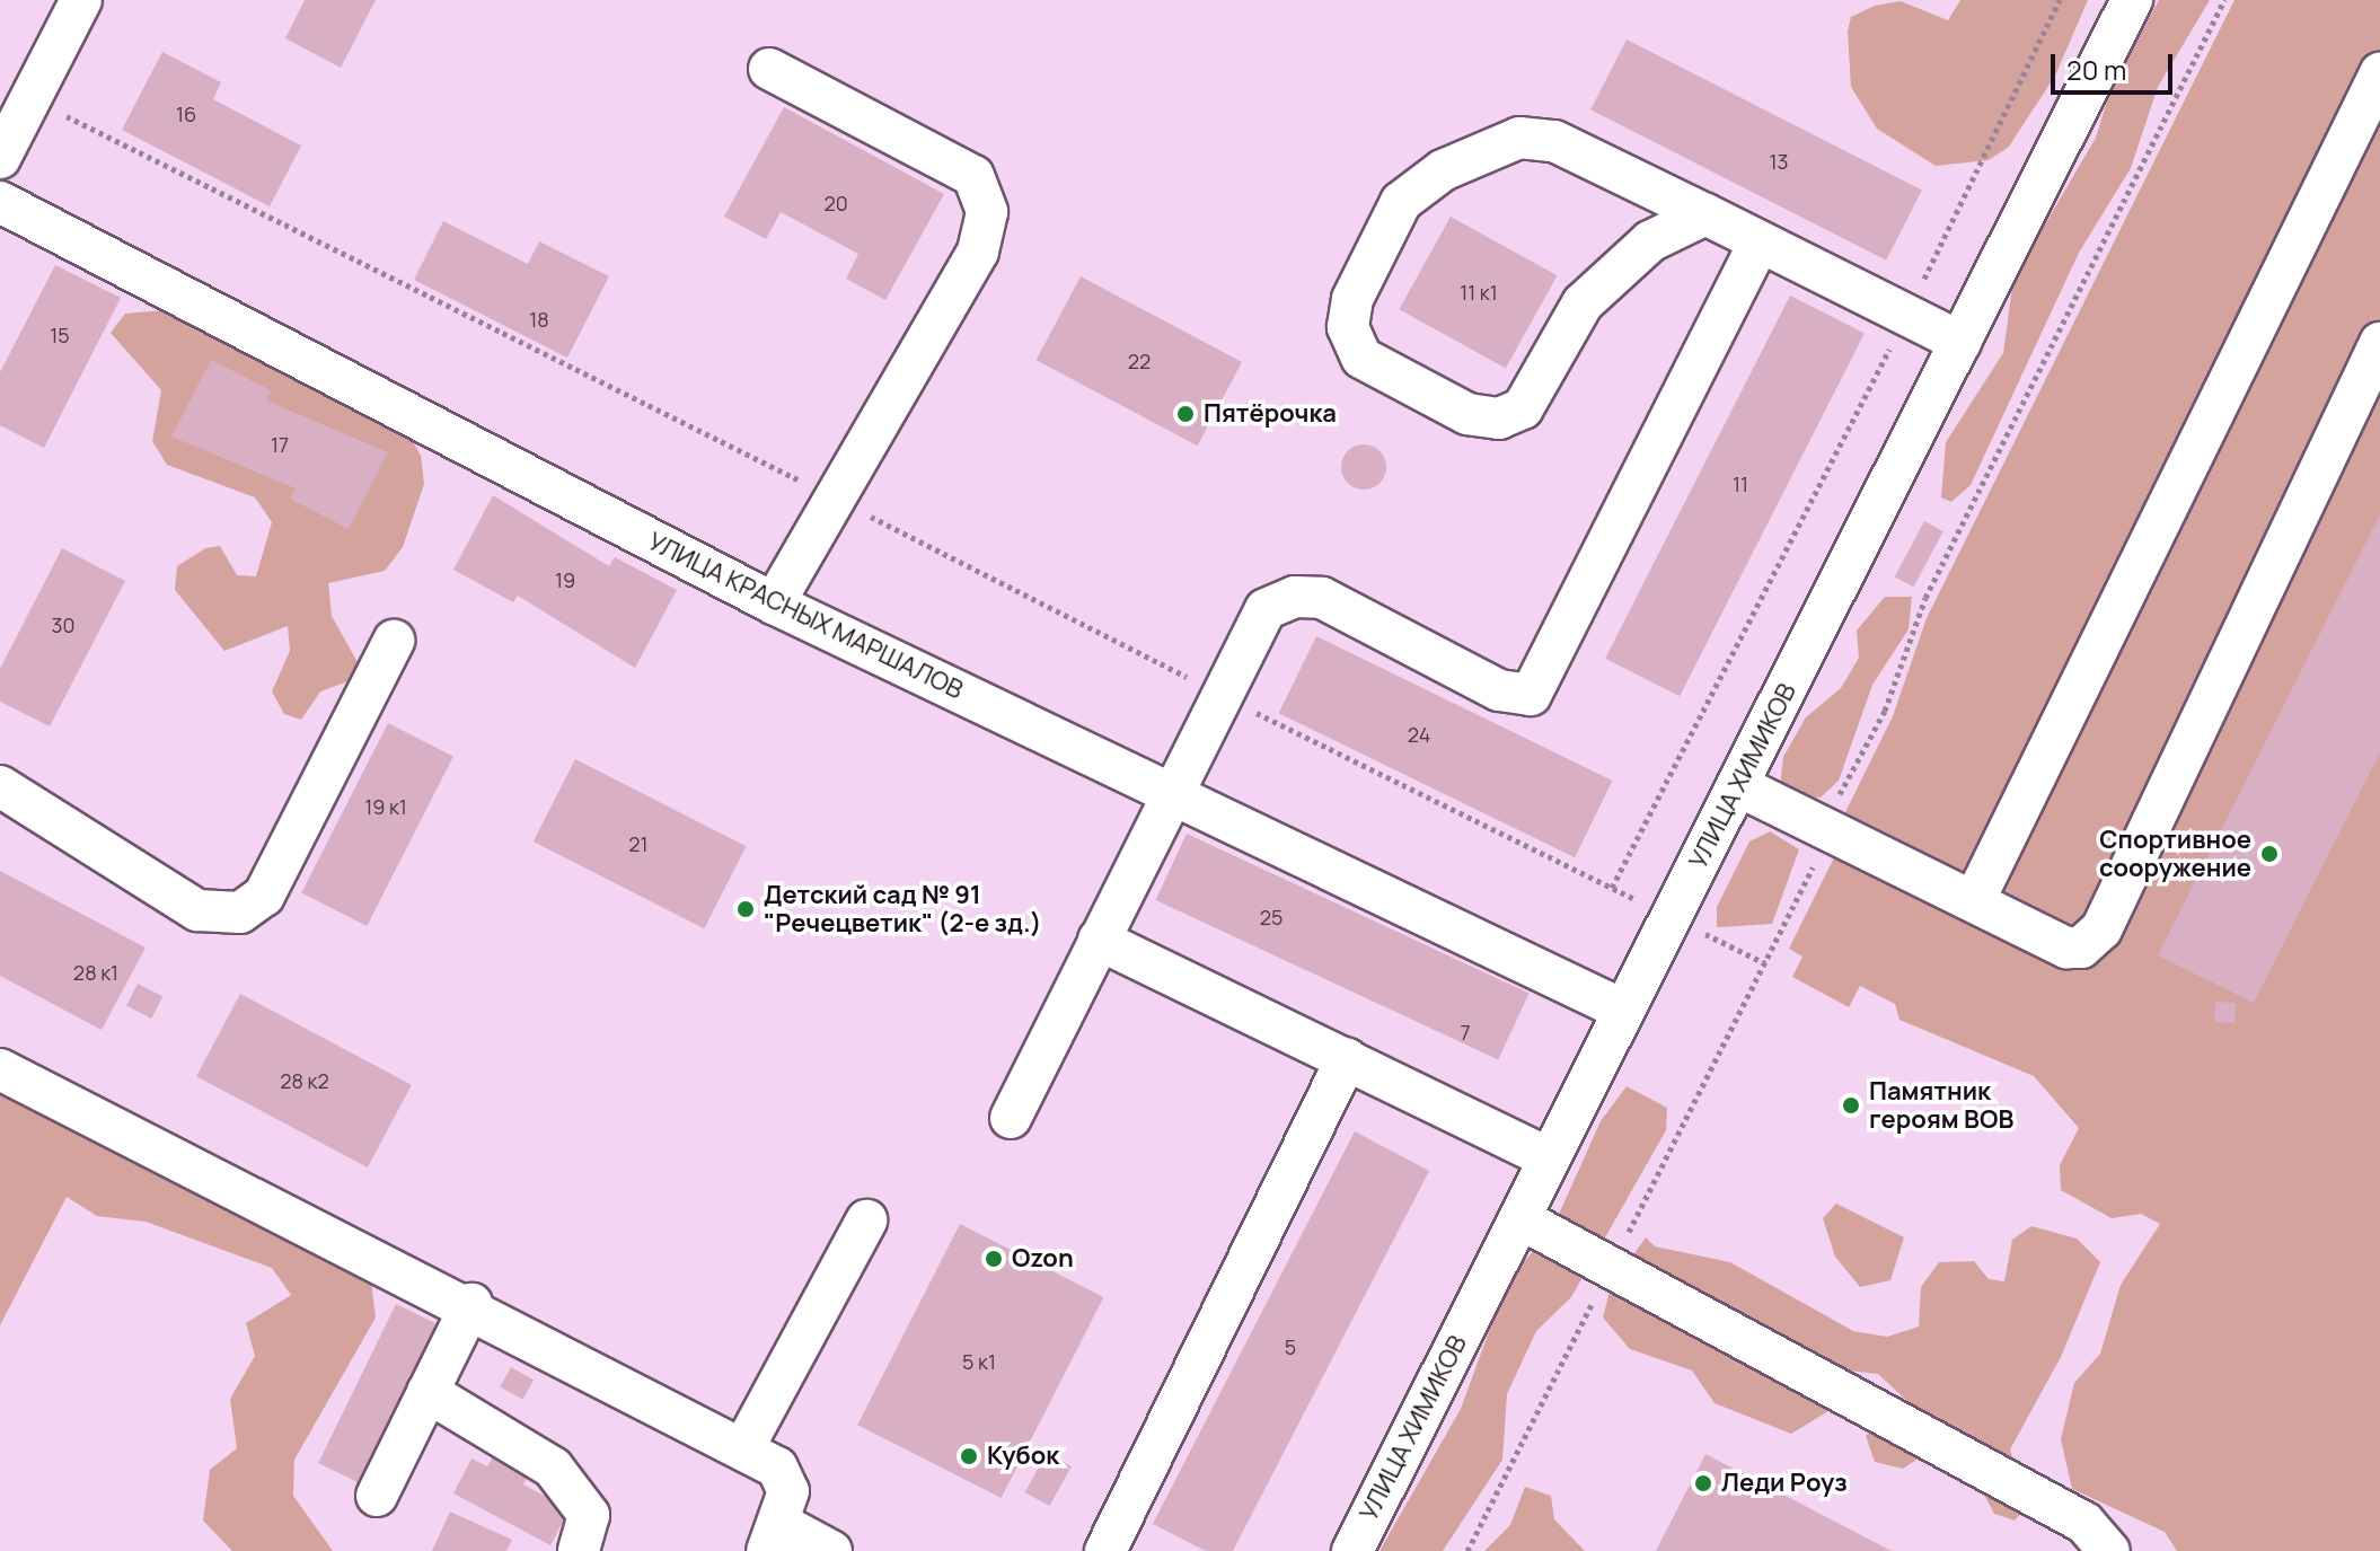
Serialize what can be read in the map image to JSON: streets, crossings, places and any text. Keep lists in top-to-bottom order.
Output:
{
  "streets": {
    "street": ["УЛИЦА КРАСНЫХ МАРШАЛОВ", "УЛИЦА ХИМИКОВ"]
  },
  "crossings": [
    ["УЛИЦА КРАСНЫХ МАРШАЛОВ", "УЛИЦА ХИМИКОВ"]
  ],
  "places": [
    "Пятёрочка",
    "Спортивное сооружение",
    "Детский сад № 91 \"Речецветик\" (2-е зд.)",
    "Памятник героям ВОВ",
    "Ozon",
    "Кубок",
    "Леди Роуз"
  ],
  "house_numbers": [
    "16",
    "13",
    "20",
    "11 к1",
    "18",
    "15",
    "22",
    "17",
    "11",
    "19",
    "30",
    "24",
    "19 к1",
    "21",
    "25",
    "28 к1",
    "7",
    "28 к2",
    "5",
    "5 к1"
  ],
  "scale_bar": "20 m"
}
